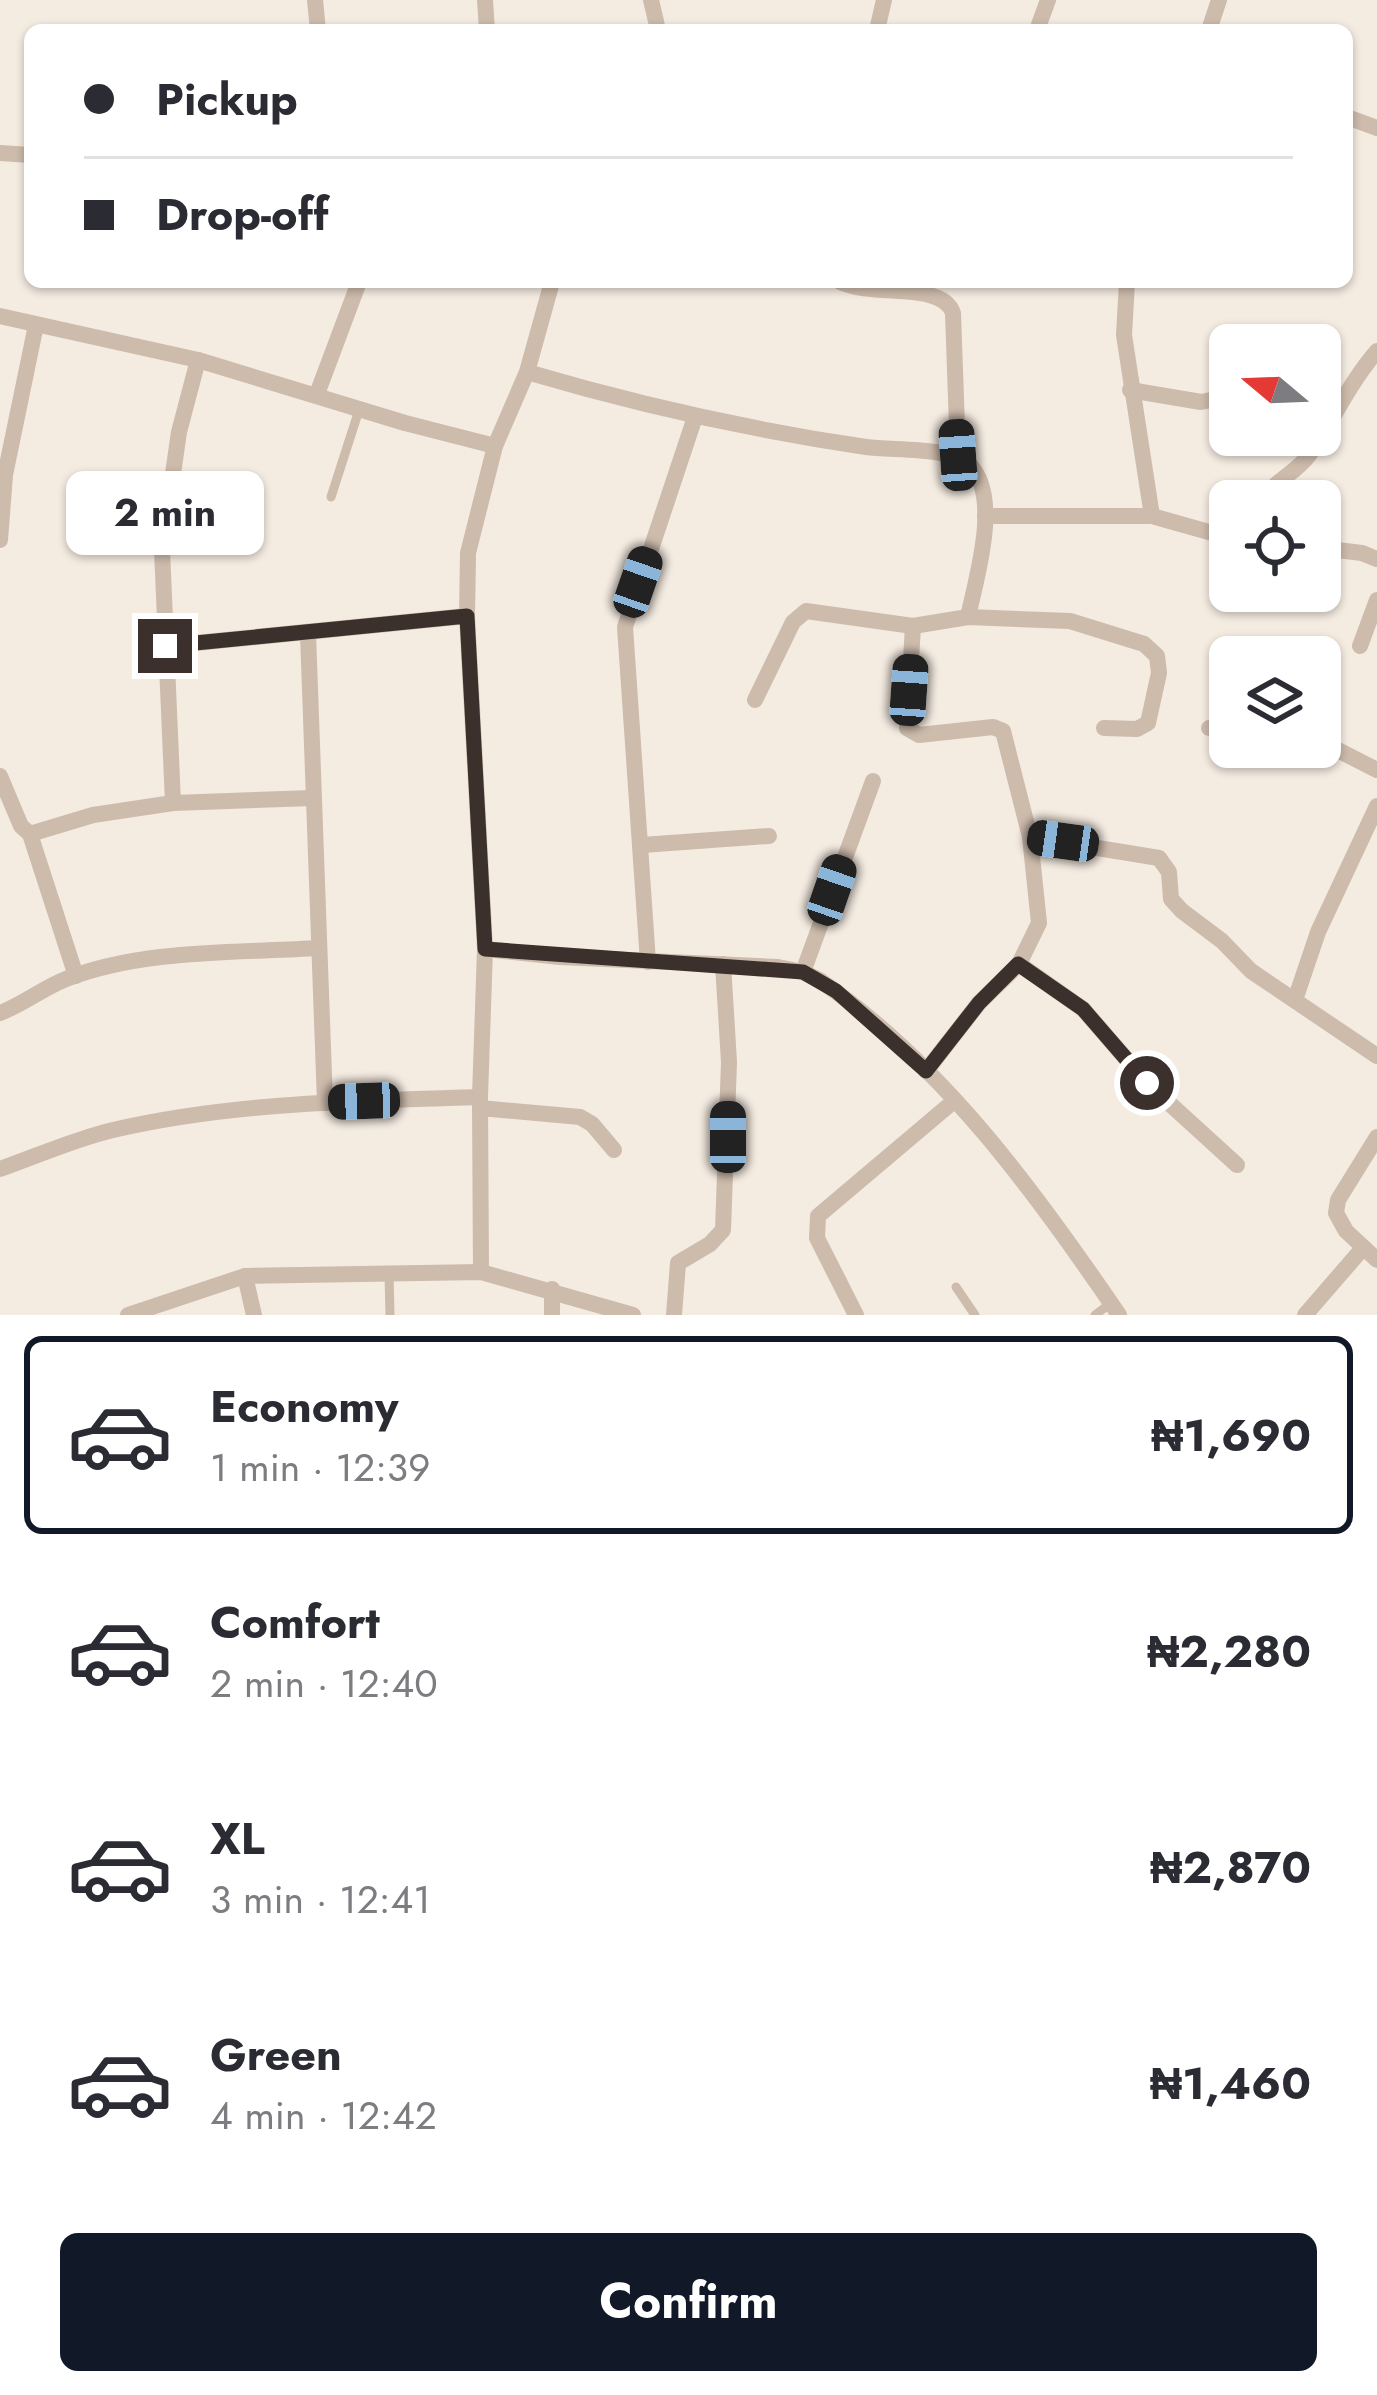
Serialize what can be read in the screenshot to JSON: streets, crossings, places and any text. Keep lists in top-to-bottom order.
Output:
{
  "north": "left",
  "page": {
    "banner": ["Pickup", "Drop-off"],
    "bubble": "2 min",
    "list": [
      {
        "name": "Economy",
        "note": "1 min · 12:39",
        "value": "₦1,690"
      },
      {
        "name": "Comfort",
        "note": "2 min · 12:40",
        "value": "₦2,280"
      },
      {
        "name": "XL",
        "note": "3 min · 12:41",
        "value": "₦2,870"
      },
      {
        "name": "Green",
        "note": "4 min · 12:42",
        "value": "₦1,460"
      }
    ],
    "buttons": "Confirm"
  }
}
